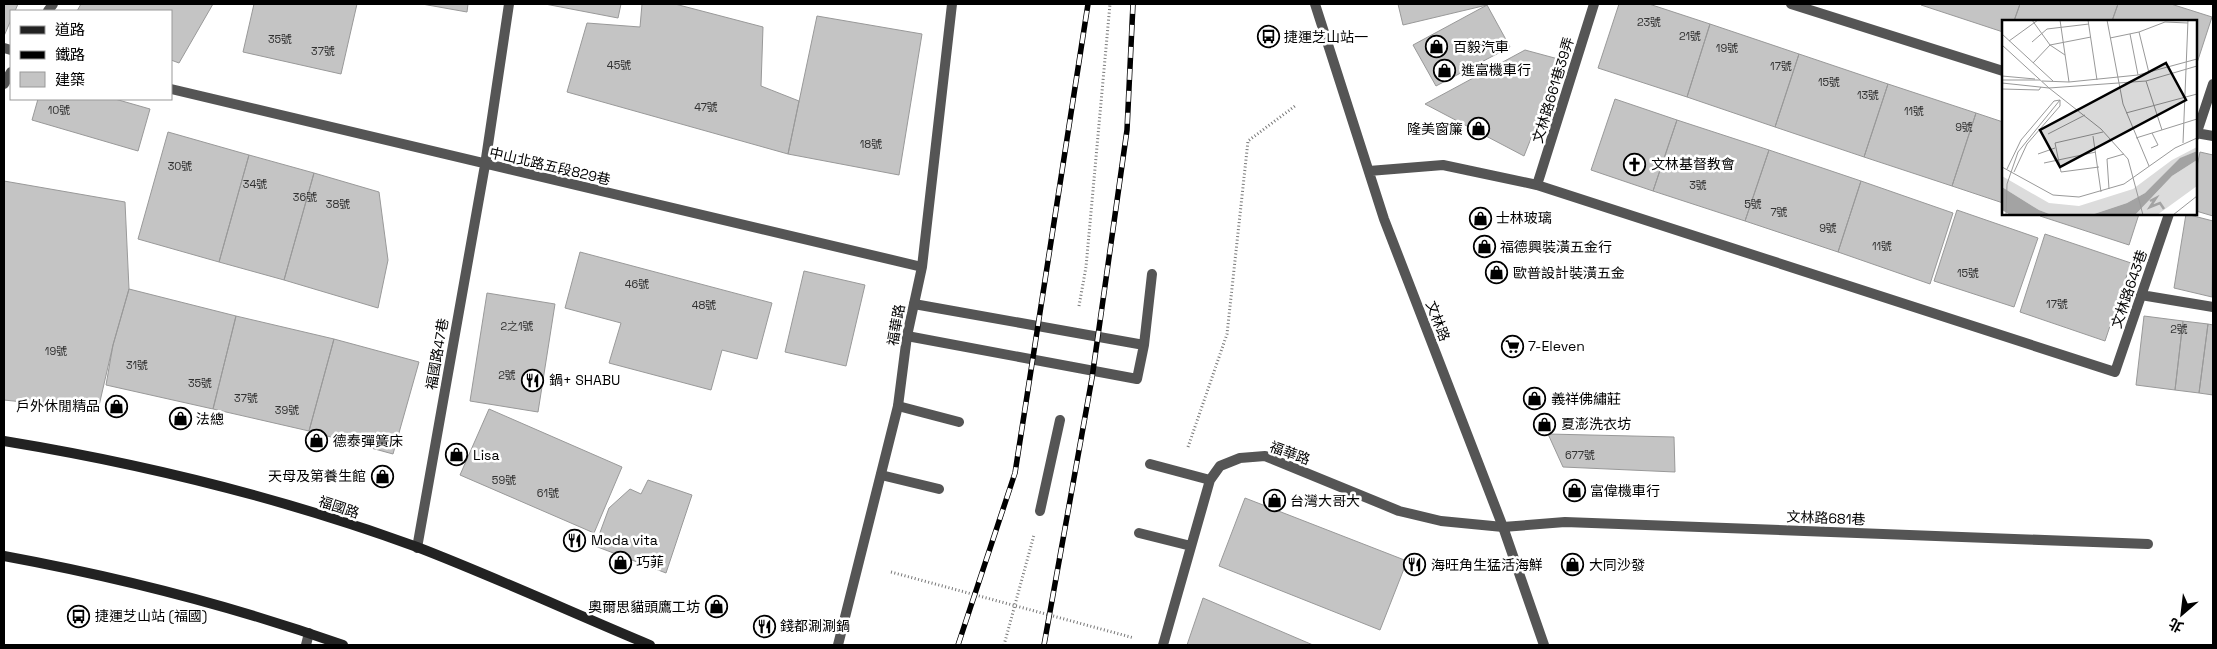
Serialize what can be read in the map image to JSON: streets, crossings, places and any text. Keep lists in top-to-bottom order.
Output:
{
  "streets": {
    "main road": ["福國路"],
    "street": [
      "文林路661巷39弄",
      "中山北路五段829巷",
      "文林路643巷",
      "文林路",
      "福華路",
      "福國路47巷",
      "文林路681巷"
    ]
  },
  "crossings": [
    ["文林路661巷39弄", "文林路643巷"],
    ["中山北路五段829巷", "福華路"],
    ["中山北路五段829巷", "福國路47巷"],
    ["文林路", "福華路"],
    ["文林路", "文林路681巷"],
    ["福華路", "文林路681巷"],
    ["福國路47巷", "福國路"]
  ],
  "places": {
    "bus stop": ["捷運芝山站一", "捷運芝山站 (福國)"],
    "shop": [
      "百毅汽車",
      "進富機車行",
      "隆美窗簾",
      "士林玻璃",
      "福德興裝潢五金行",
      "歐普設計裝潢五金",
      "義祥佛繡莊",
      "戶外休閒精品",
      "法總",
      "夏澎洗衣坊",
      "德泰彈簧床",
      "Lisa",
      "天母及第養生館",
      "富偉機車行",
      "台灣大哥大",
      "巧菲",
      "大同沙發",
      "奧爾思貓頭鷹工坊"
    ],
    "church": ["文林基督教會"],
    "supermarket": ["7-Eleven"],
    "restaurant": [
      "鍋+ SHABU",
      "Moda vita",
      "海旺角生猛活海鮮",
      "錢都涮涮鍋"
    ]
  },
  "house_numbers": [
    "23號",
    "21號",
    "35號",
    "19號",
    "37號",
    "45號",
    "17號",
    "15號",
    "13號",
    "47號",
    "10號",
    "11號",
    "9號",
    "18號",
    "30號",
    "34號",
    "3號",
    "36號",
    "38號",
    "5號",
    "7號",
    "9號",
    "11號",
    "15號",
    "46號",
    "17號",
    "48號",
    "2之1號",
    "2號",
    "19號",
    "31號",
    "2號",
    "35號",
    "37號",
    "39號",
    "677號",
    "59號",
    "61號"
  ],
  "legend": ["道路", "鐵路", "建築"],
  "north": "bottom left"
}
